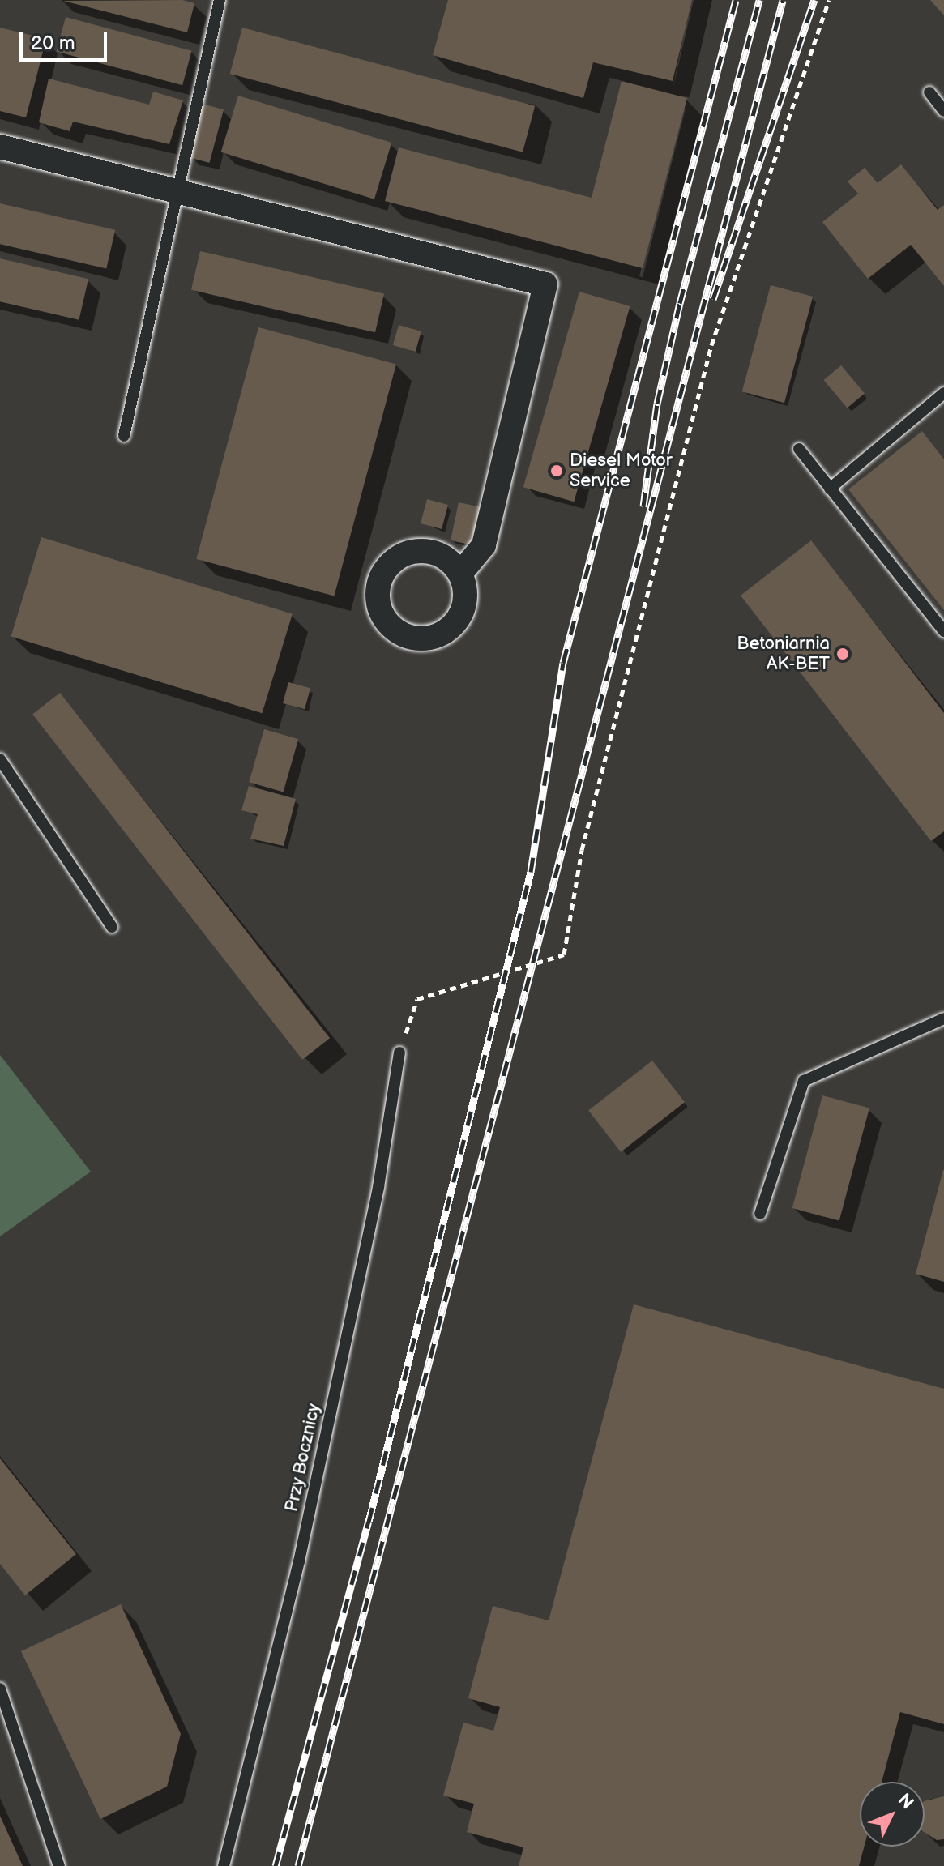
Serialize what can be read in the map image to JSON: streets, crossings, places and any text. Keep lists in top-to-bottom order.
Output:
{
  "streets": {
    "lane": ["Przy Bocznicy"]
  },
  "places": ["Diesel Motor Service", "Betoniarnia AK-BET"],
  "scale_bar": "20 m",
  "north": "top right"
}
